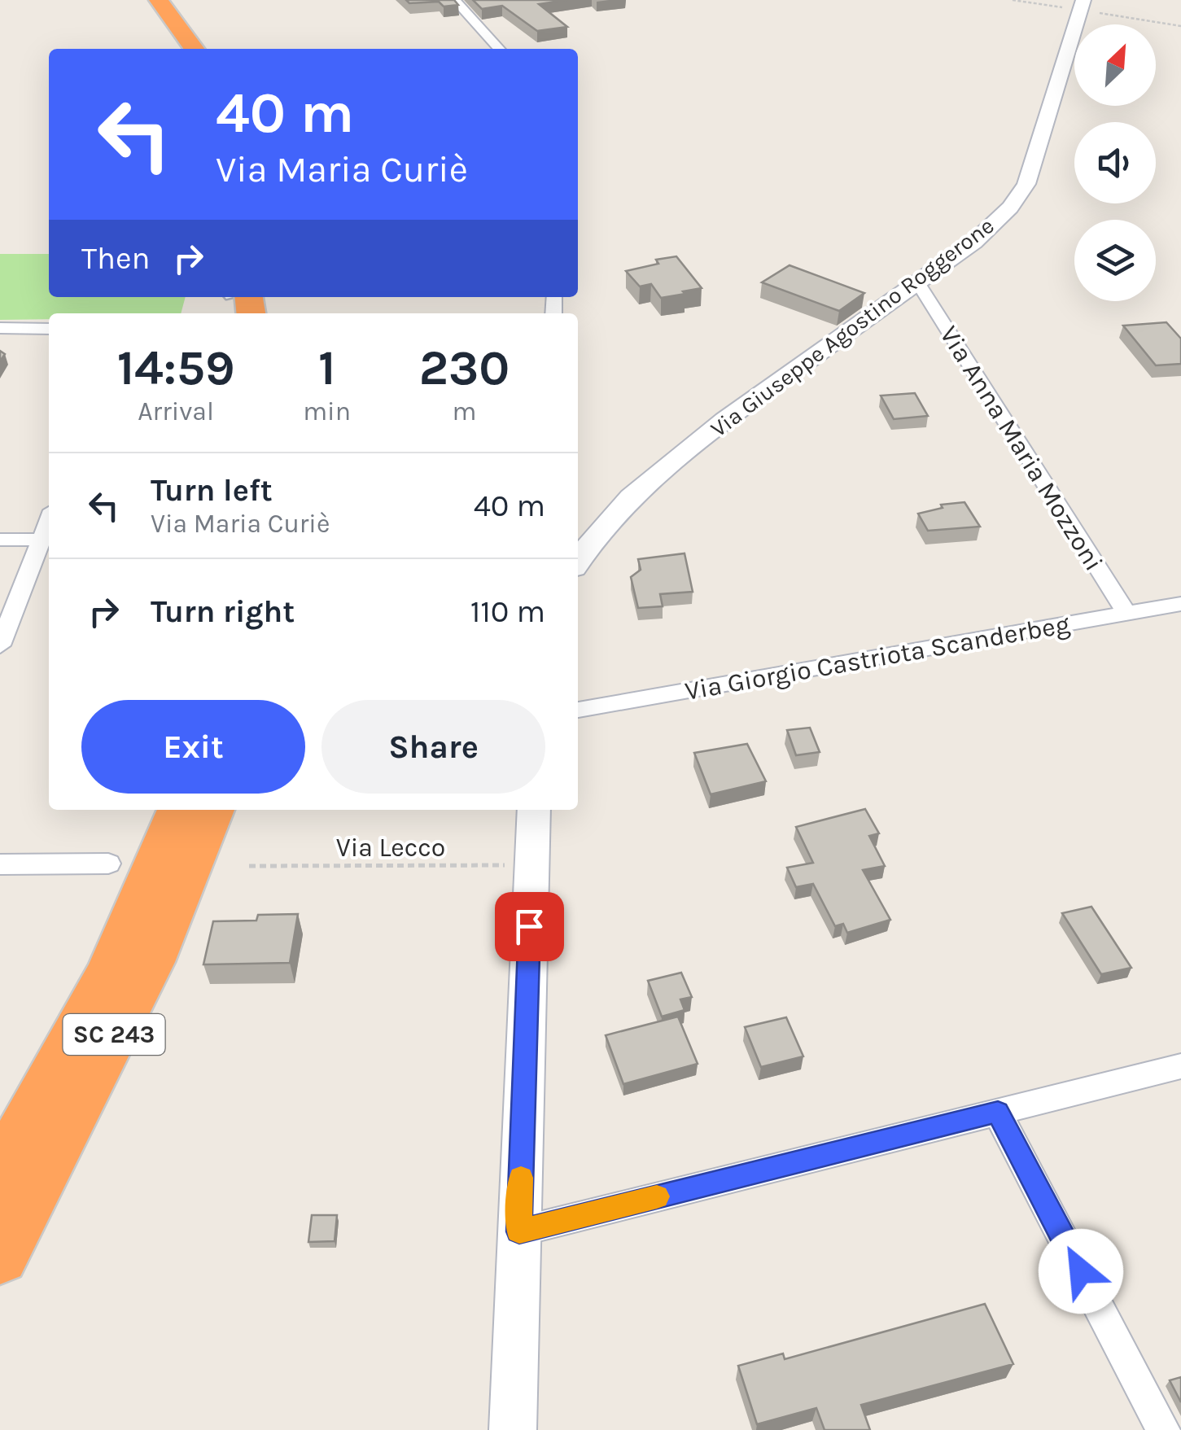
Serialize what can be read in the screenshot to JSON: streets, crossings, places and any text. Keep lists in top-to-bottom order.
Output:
{
  "streets": {
    "highway": ["SC 243"],
    "street": ["Via Giuseppe Agostino Roggerone", "Via Anna Maria Mozzoni", "Via Giorgio Castriota Scanderbeg"],
    "path": ["Via Lecco"]
  },
  "crossings": [
    ["Via Giuseppe Agostino Roggerone", "Via Anna Maria Mozzoni"],
    ["Via Anna Maria Mozzoni", "Via Giorgio Castriota Scanderbeg"]
  ],
  "north": "top right",
  "page": {
    "turn": ["40 m", "Via Maria Curiè"],
    "then": "Then",
    "eta": [
      "14:59",
      "Arrival",
      "1",
      "min",
      "230",
      "m"
    ],
    "list": [
      {
        "name": "Turn left",
        "note": "Via Maria Curiè",
        "value": "40 m"
      },
      {
        "name": "Turn right",
        "value": "110 m"
      }
    ],
    "buttons": ["Exit", "Share"]
  }
}
